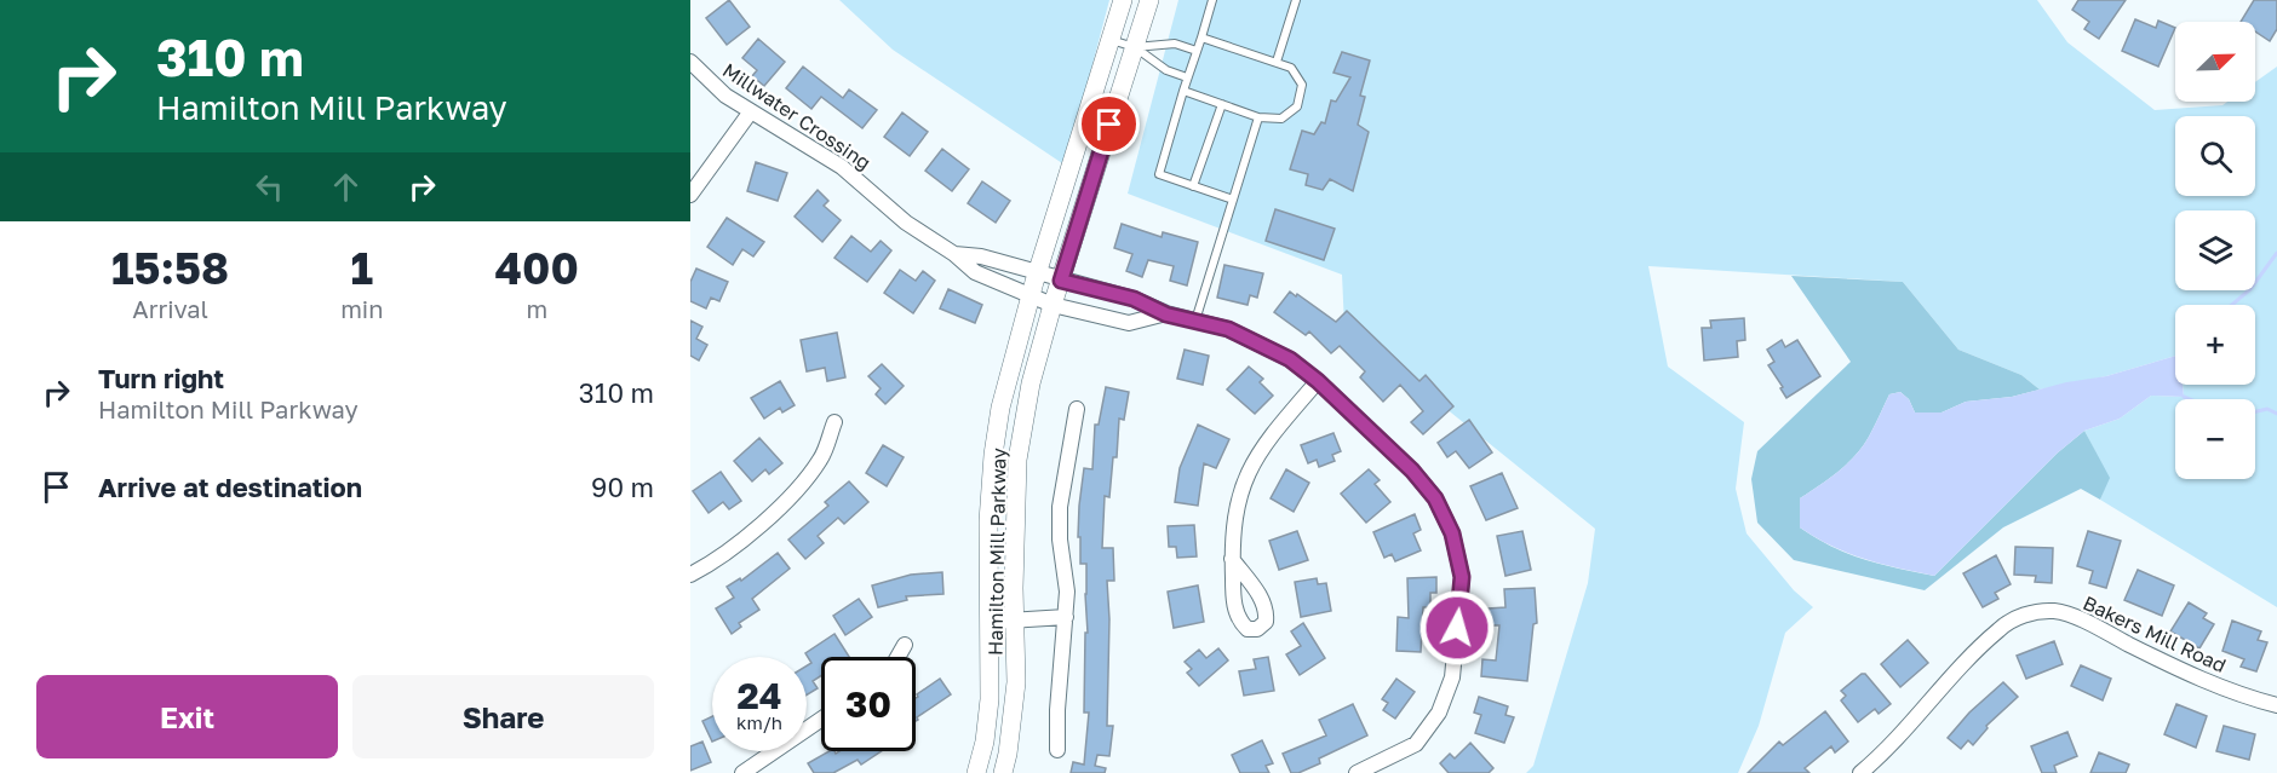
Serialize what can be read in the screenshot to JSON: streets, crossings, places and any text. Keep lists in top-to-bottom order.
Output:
{
  "streets": {
    "street": ["Millwater Crossing", "Hamilton Mill Parkway", "Bakers Mill Road"]
  },
  "crossings": [
    ["Millwater Crossing", "Hamilton Mill Parkway"]
  ],
  "north": "top right",
  "page": {
    "turn": ["310 m", "Hamilton Mill Parkway"],
    "map_buttons": ["+", "−"],
    "eta": [
      "15:58",
      "Arrival",
      "1",
      "min",
      "400",
      "m"
    ],
    "list": [
      {
        "name": "Turn right",
        "note": "Hamilton Mill Parkway",
        "value": "310 m"
      },
      {
        "name": "Arrive at destination",
        "value": "90 m"
      }
    ],
    "speed": "24 km/h",
    "limit": "30",
    "buttons": ["Exit", "Share"]
  }
}
